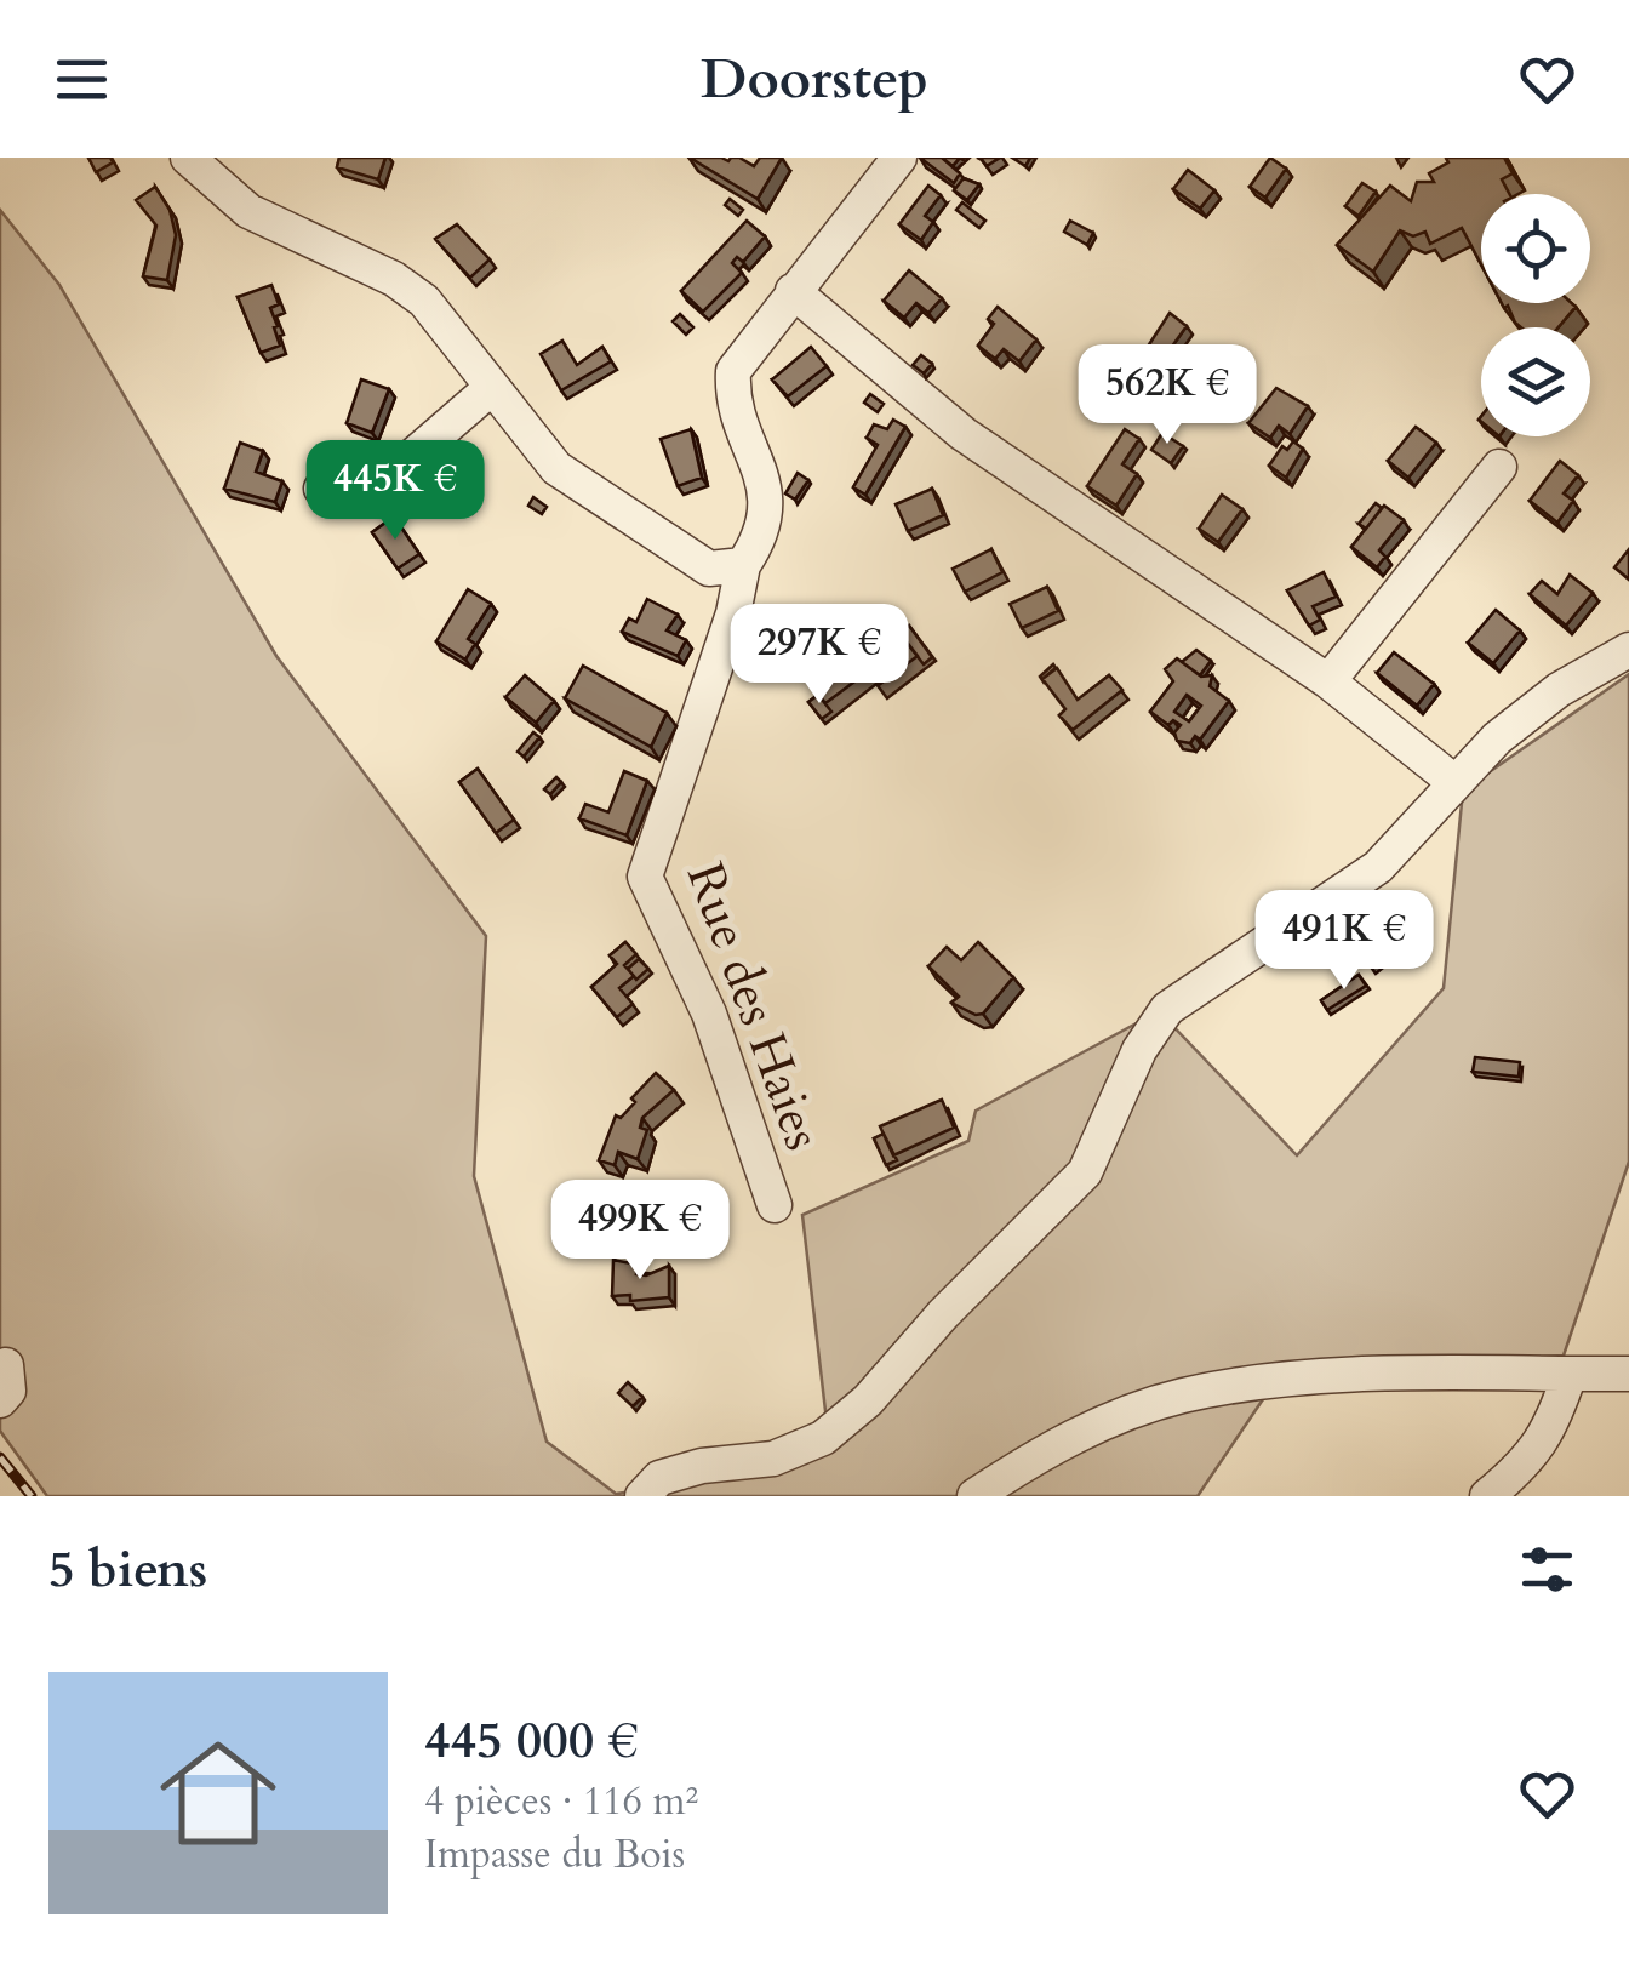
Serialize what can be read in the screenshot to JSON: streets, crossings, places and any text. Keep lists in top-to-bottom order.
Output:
{
  "streets": {
    "street": ["Rue des Haies"]
  },
  "page": {
    "header": "Doorstep",
    "price": [
      "562K €",
      "445K €",
      "297K €",
      "491K €",
      "499K €"
    ],
    "heading": "5 biens",
    "list": [
      {
        "name": "445 000 €",
        "note": "4 pièces · 116 m² · Impasse du Bois"
      }
    ]
  }
}
